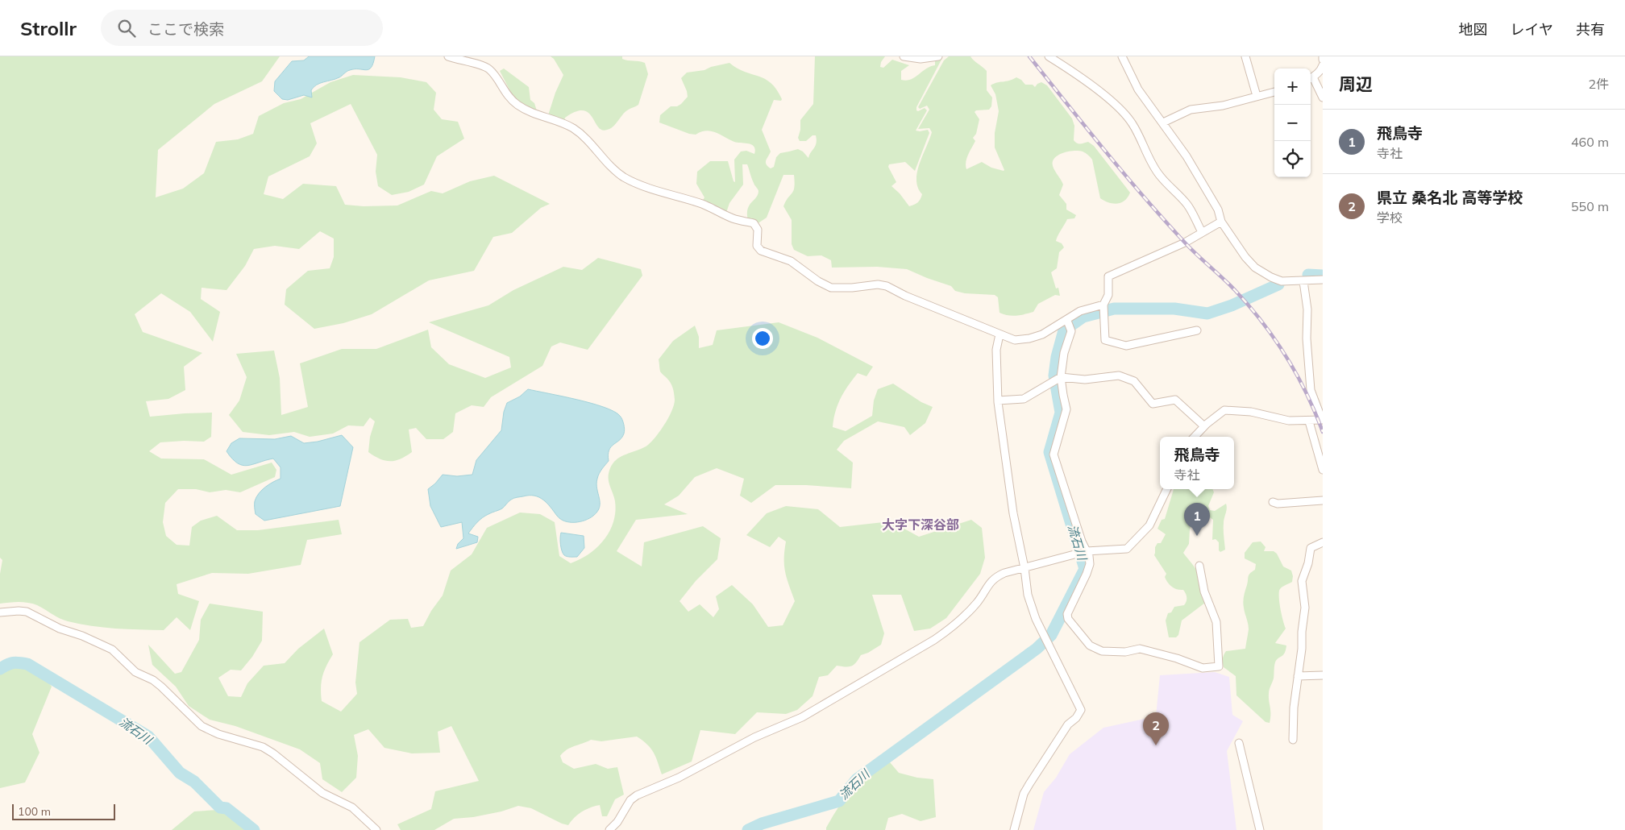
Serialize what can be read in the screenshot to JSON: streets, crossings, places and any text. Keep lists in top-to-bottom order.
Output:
{
  "districts": ["大字下深谷部"],
  "water": ["流石川"],
  "scale_bar": "100 m",
  "page": {
    "header": "Strollr",
    "search": "ここで検索",
    "nav": ["地図", "レイヤ", "共有"],
    "heading": ["周辺", "2件"],
    "map_buttons": ["+", "−"],
    "list": [
      {
        "mark": "1",
        "name": "飛鳥寺",
        "note": "寺社",
        "value": "460 m"
      },
      {
        "mark": "2",
        "name": "県立 桑名北 高等学校",
        "note": "学校",
        "value": "550 m"
      }
    ],
    "popup": ["飛鳥寺", "寺社"],
    "pins": ["1", "2"],
    "scale": "100 m"
  }
}
